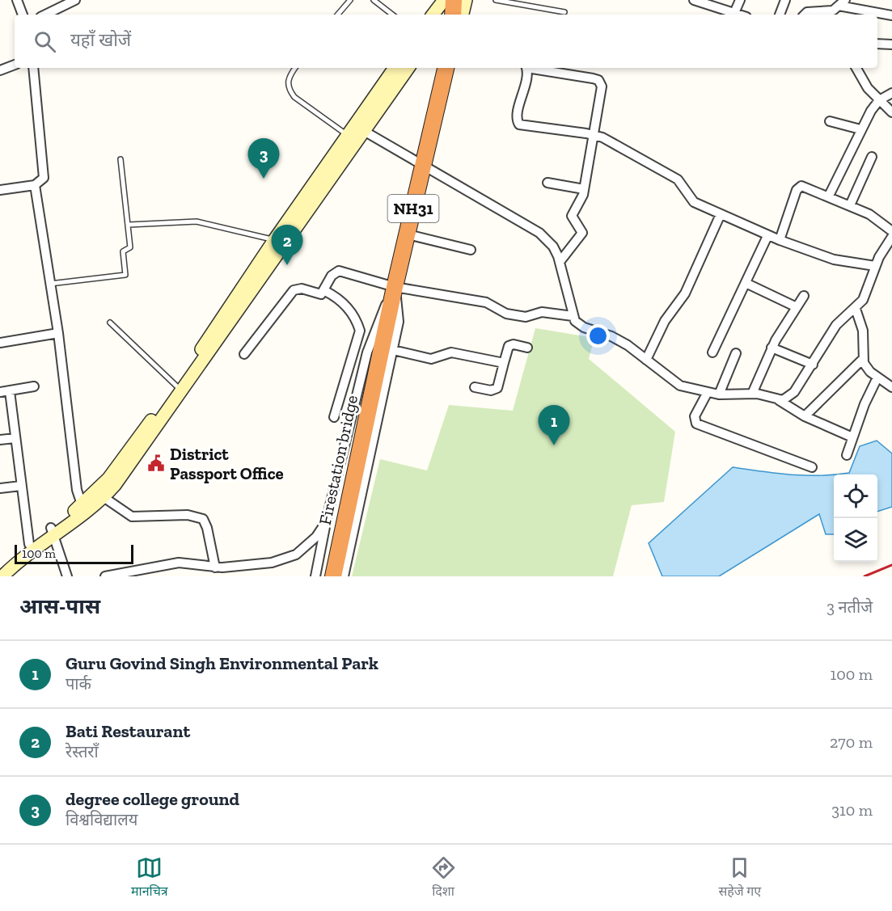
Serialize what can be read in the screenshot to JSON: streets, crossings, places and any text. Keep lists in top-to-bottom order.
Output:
{
  "streets": {
    "highway": ["NH31", "Firestation bridge"]
  },
  "crossings": [
    ["NH31", "Firestation bridge"]
  ],
  "places": {
    "public building": ["District Passport Office"]
  },
  "scale_bar": "100 m",
  "page": {
    "search": "यहाँ खोजें",
    "pins": ["3", "2", "1"],
    "scale": "100 m",
    "heading": ["आस-पास", "3 नतीजे"],
    "list": [
      {
        "mark": "1",
        "name": "Guru Govind Singh Environmental Park",
        "note": "पार्क",
        "value": "100 m"
      },
      {
        "mark": "2",
        "name": "Bati Restaurant",
        "note": "रेस्तराँ",
        "value": "270 m"
      },
      {
        "mark": "3",
        "name": "degree college ground",
        "note": "विश्वविद्यालय",
        "value": "310 m"
      }
    ],
    "nav": ["मानचित्र", "दिशा", "सहेजे गए"]
  }
}
